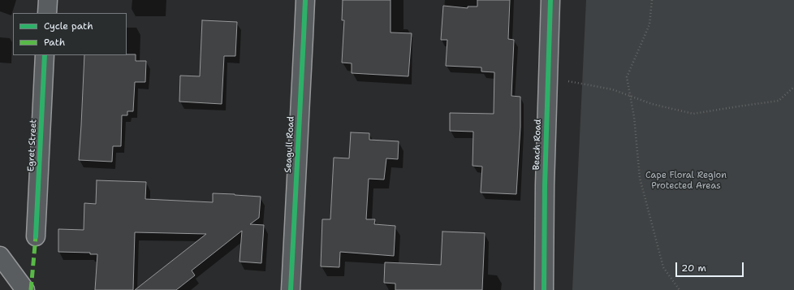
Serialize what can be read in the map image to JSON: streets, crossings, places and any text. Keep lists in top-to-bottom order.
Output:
{
  "streets": {
    "street": ["Seagull Road", "Beach Road", "Egret Street"]
  },
  "parks": ["Cape Floral Region Protected Areas"],
  "legend": ["Cycle path", "Path"],
  "scale_bar": "20 m"
}
